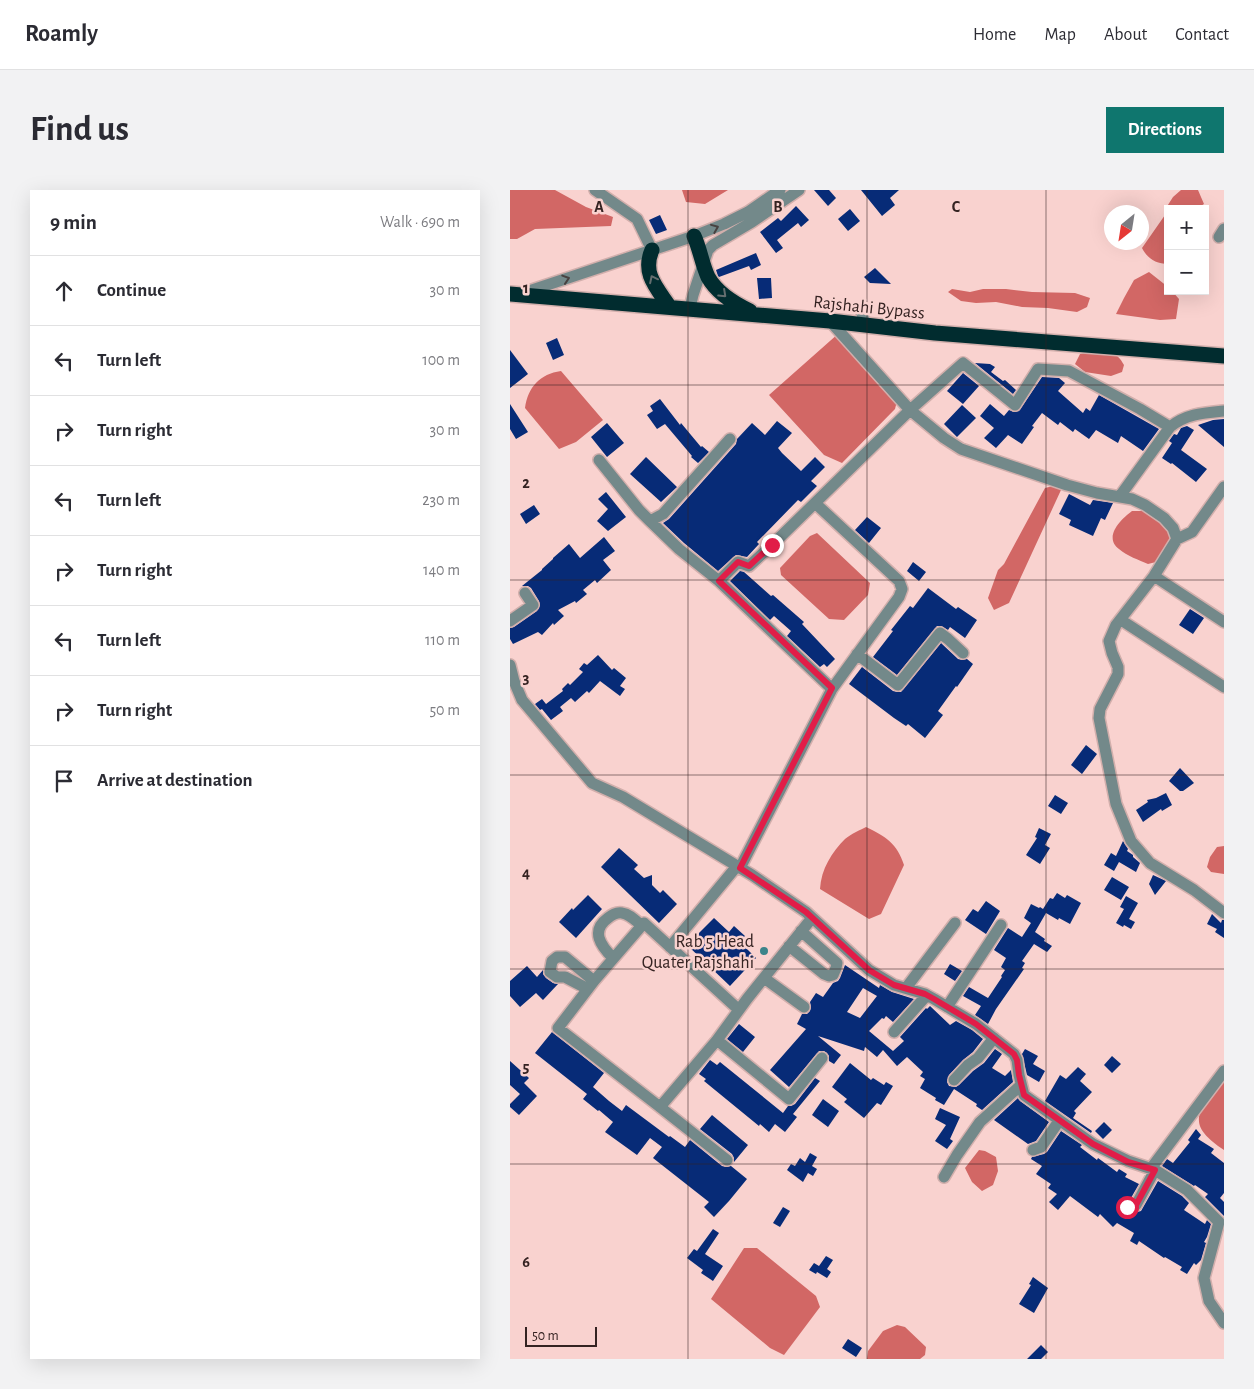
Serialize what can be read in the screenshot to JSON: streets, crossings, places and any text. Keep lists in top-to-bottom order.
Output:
{
  "streets": {
    "highway": ["Rajshahi Bypass"]
  },
  "places": ["Rab 5 Head Quater Rajshahi"],
  "scale_bar": "50 m",
  "north": "bottom left",
  "page": {
    "header": "Roamly",
    "nav": [
      "Home",
      "Map",
      "About",
      "Contact"
    ],
    "buttons": "Directions",
    "title": "Find us",
    "heading": ["9 min", "Walk · 690 m"],
    "map_buttons": ["+", "−"],
    "list": [
      ["Continue", "30 m"],
      ["Turn left", "100 m"],
      ["Turn right", "30 m"],
      ["Turn left", "230 m"],
      ["Turn right", "140 m"],
      ["Turn left", "110 m"],
      ["Turn right", "50 m"],
      "Arrive at destination"
    ],
    "scale": "50 m"
  },
  "grid": {
    "columns": ["A", "B", "C"],
    "rows": [
      "1",
      "2",
      "3",
      "4",
      "5",
      "6"
    ]
  }
}
